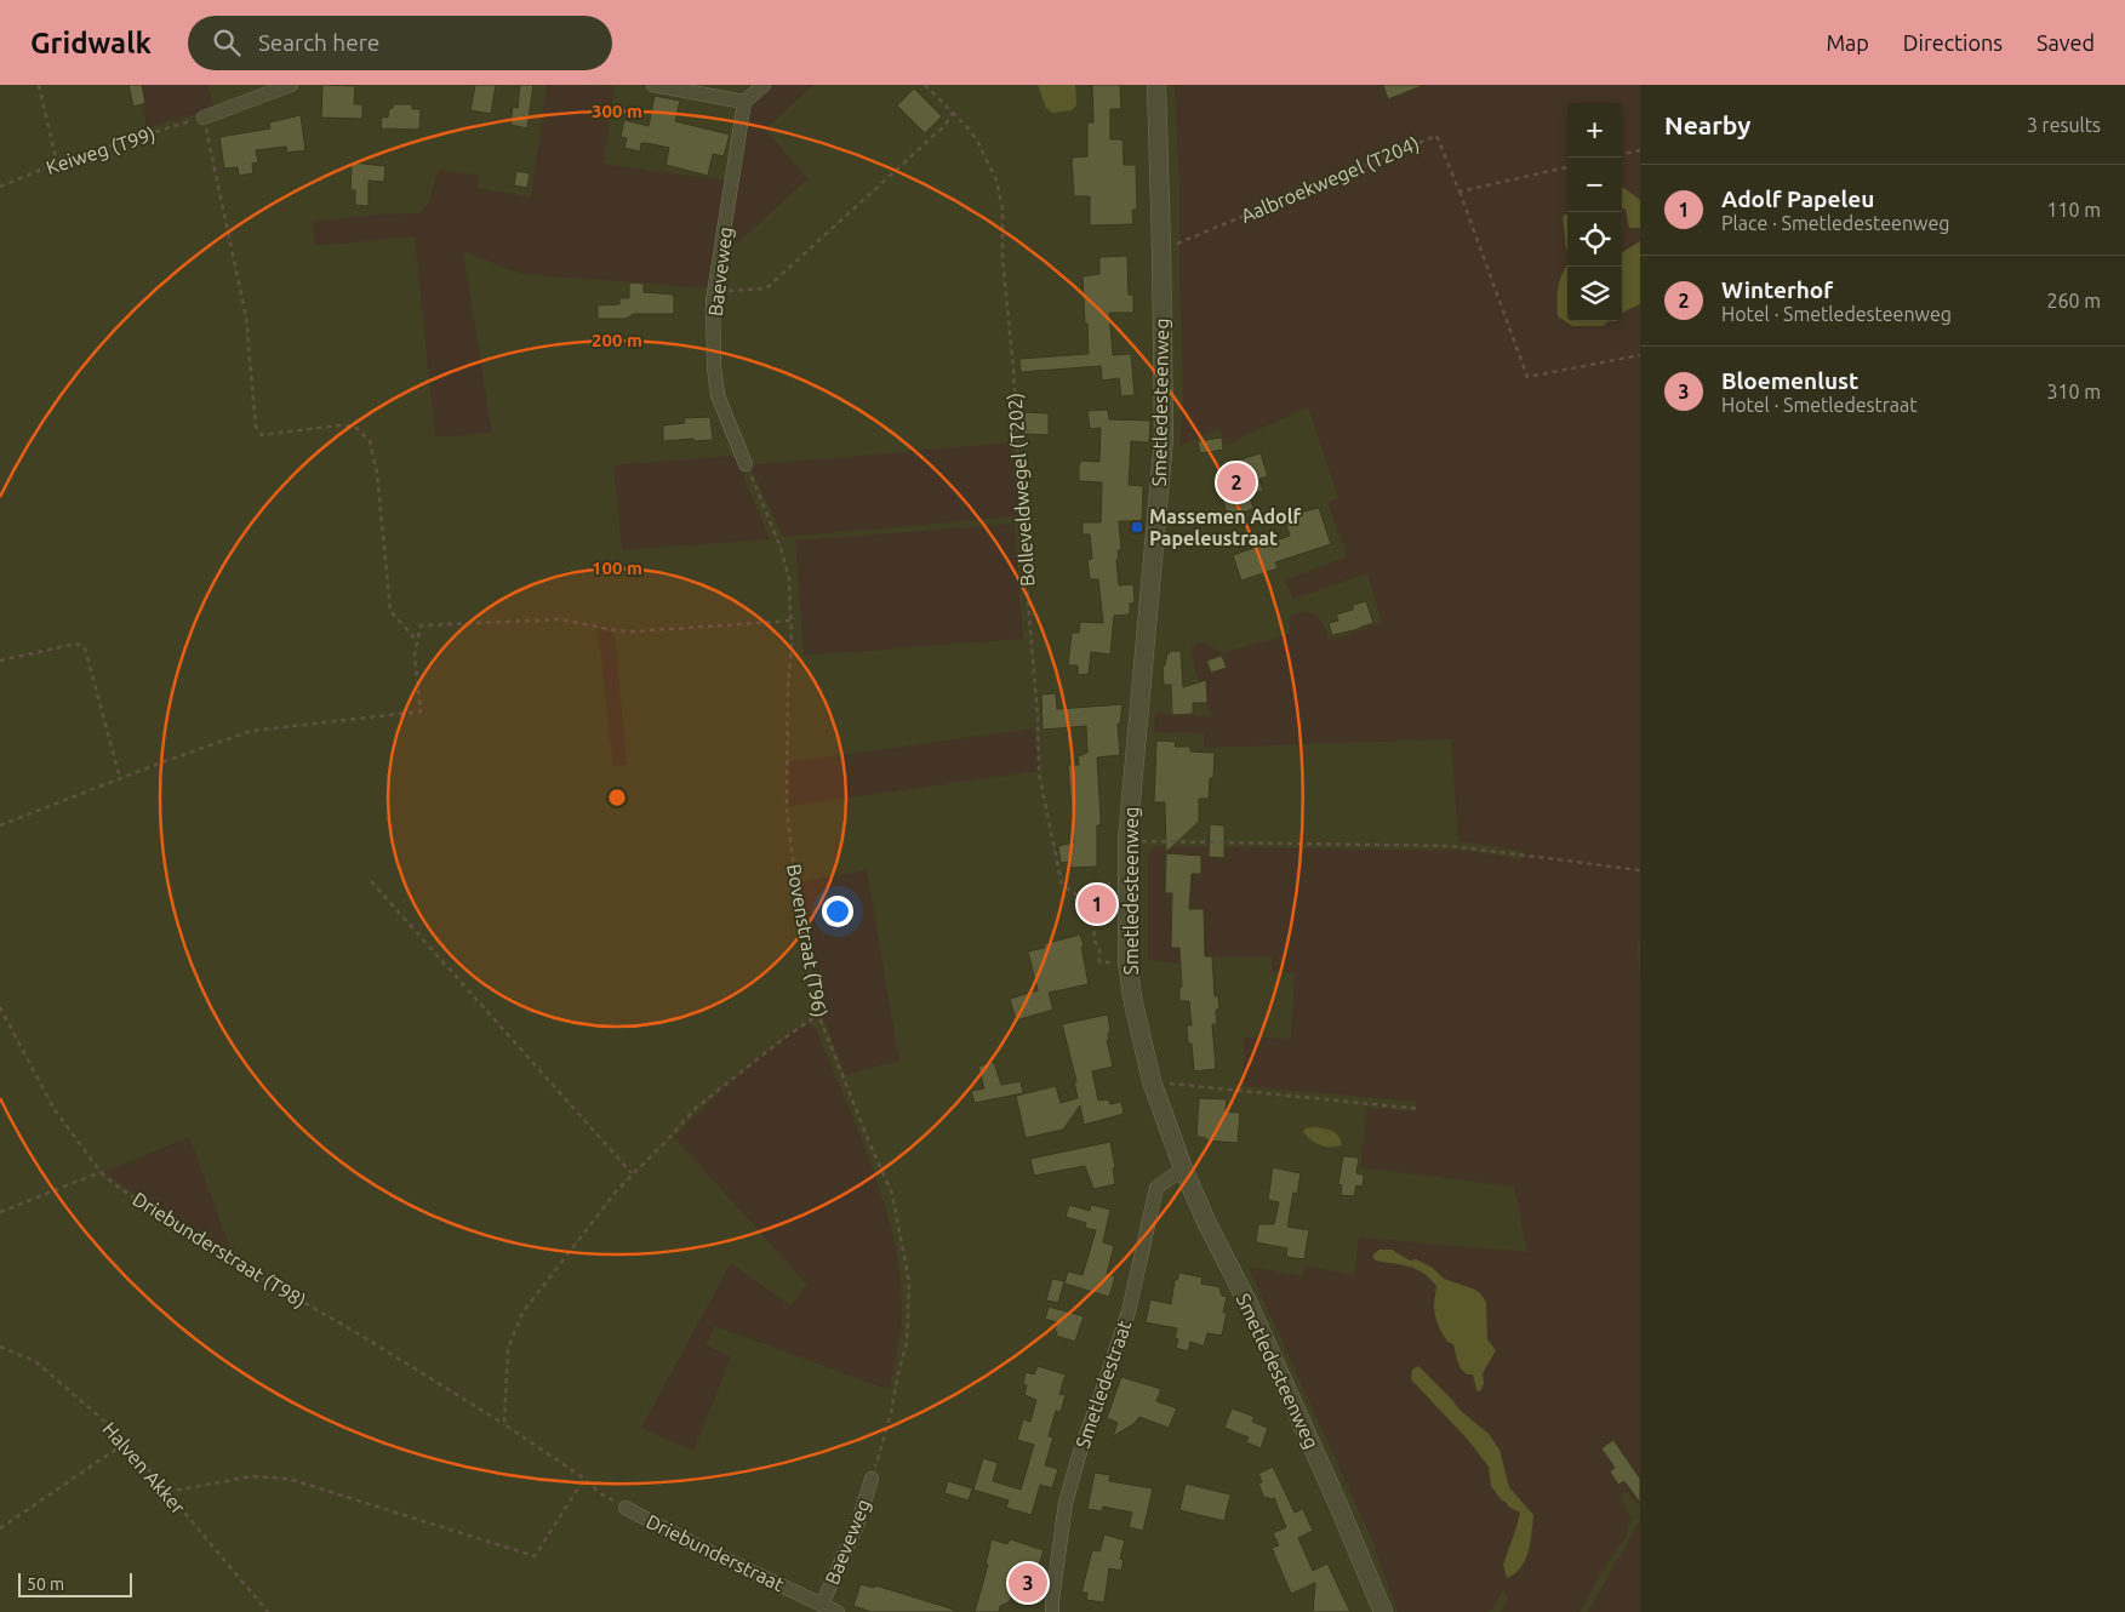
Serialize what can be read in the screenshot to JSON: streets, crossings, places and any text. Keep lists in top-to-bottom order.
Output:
{
  "streets": {
    "street": [
      "Baeveweg",
      "Smetledesteenweg",
      "Smetledestraat",
      "Driebunderstraat"
    ],
    "path": [
      "Keiweg (T99)",
      "Aalbroekwegel (T204)",
      "Bolleveldwegel (T202)",
      "Bovenstraat (T96)",
      "Driebunderstraat (T98)",
      "Halven Akker"
    ]
  },
  "crossings": [
    ["Aalbroekwegel (T204)", "Smetledesteenweg"],
    ["Baeveweg", "Bovenstraat (T96)"],
    ["Baeveweg", "Driebunderstraat"],
    ["Smetledesteenweg", "Smetledestraat"]
  ],
  "places": {
    "transit": ["Massemen Adolf Papeleustraat"]
  },
  "scale_bar": "50 m",
  "page": {
    "header": "Gridwalk",
    "search": "Search here",
    "nav": ["Map", "Directions", "Saved"],
    "heading": ["Nearby", "3 results"],
    "map_buttons": ["+", "−"],
    "list": [
      {
        "mark": "1",
        "name": "Adolf Papeleu",
        "note": "Place · Smetledesteenweg",
        "value": "110 m"
      },
      {
        "mark": "2",
        "name": "Winterhof",
        "note": "Hotel · Smetledesteenweg",
        "value": "260 m"
      },
      {
        "mark": "3",
        "name": "Bloemenlust",
        "note": "Hotel · Smetledestraat",
        "value": "310 m"
      }
    ],
    "pins": ["2", "1", "3"],
    "scale": "50 m"
  },
  "rings": ["300 m", "200 m", "100 m"]
}
